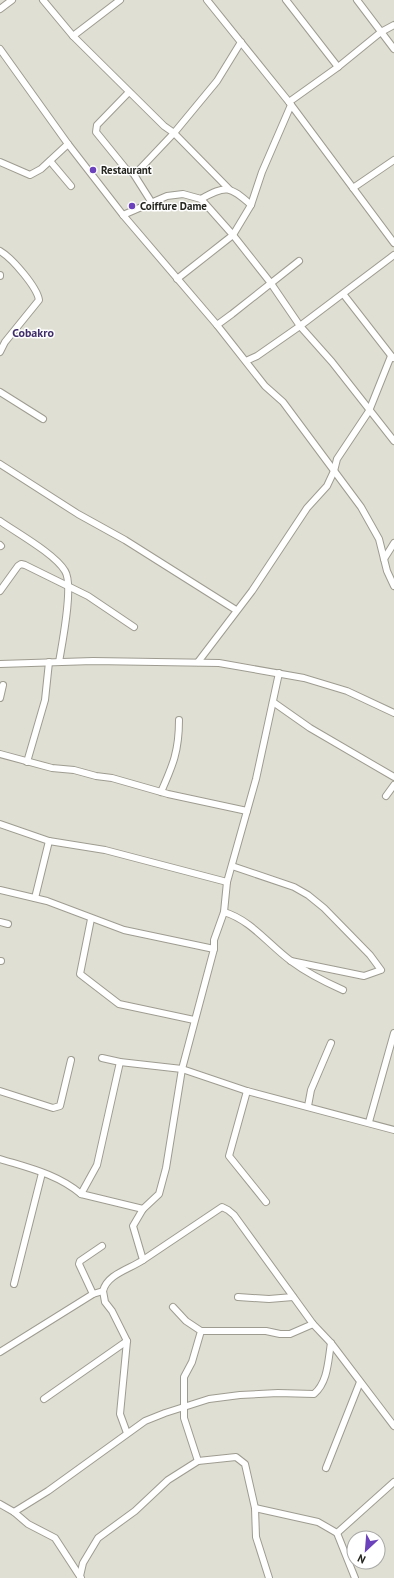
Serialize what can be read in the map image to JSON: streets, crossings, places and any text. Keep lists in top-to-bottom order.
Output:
{
  "districts": ["Cobakro"],
  "places": ["Restaurant", "Coiffure Dame"],
  "north": "bottom left"
}
